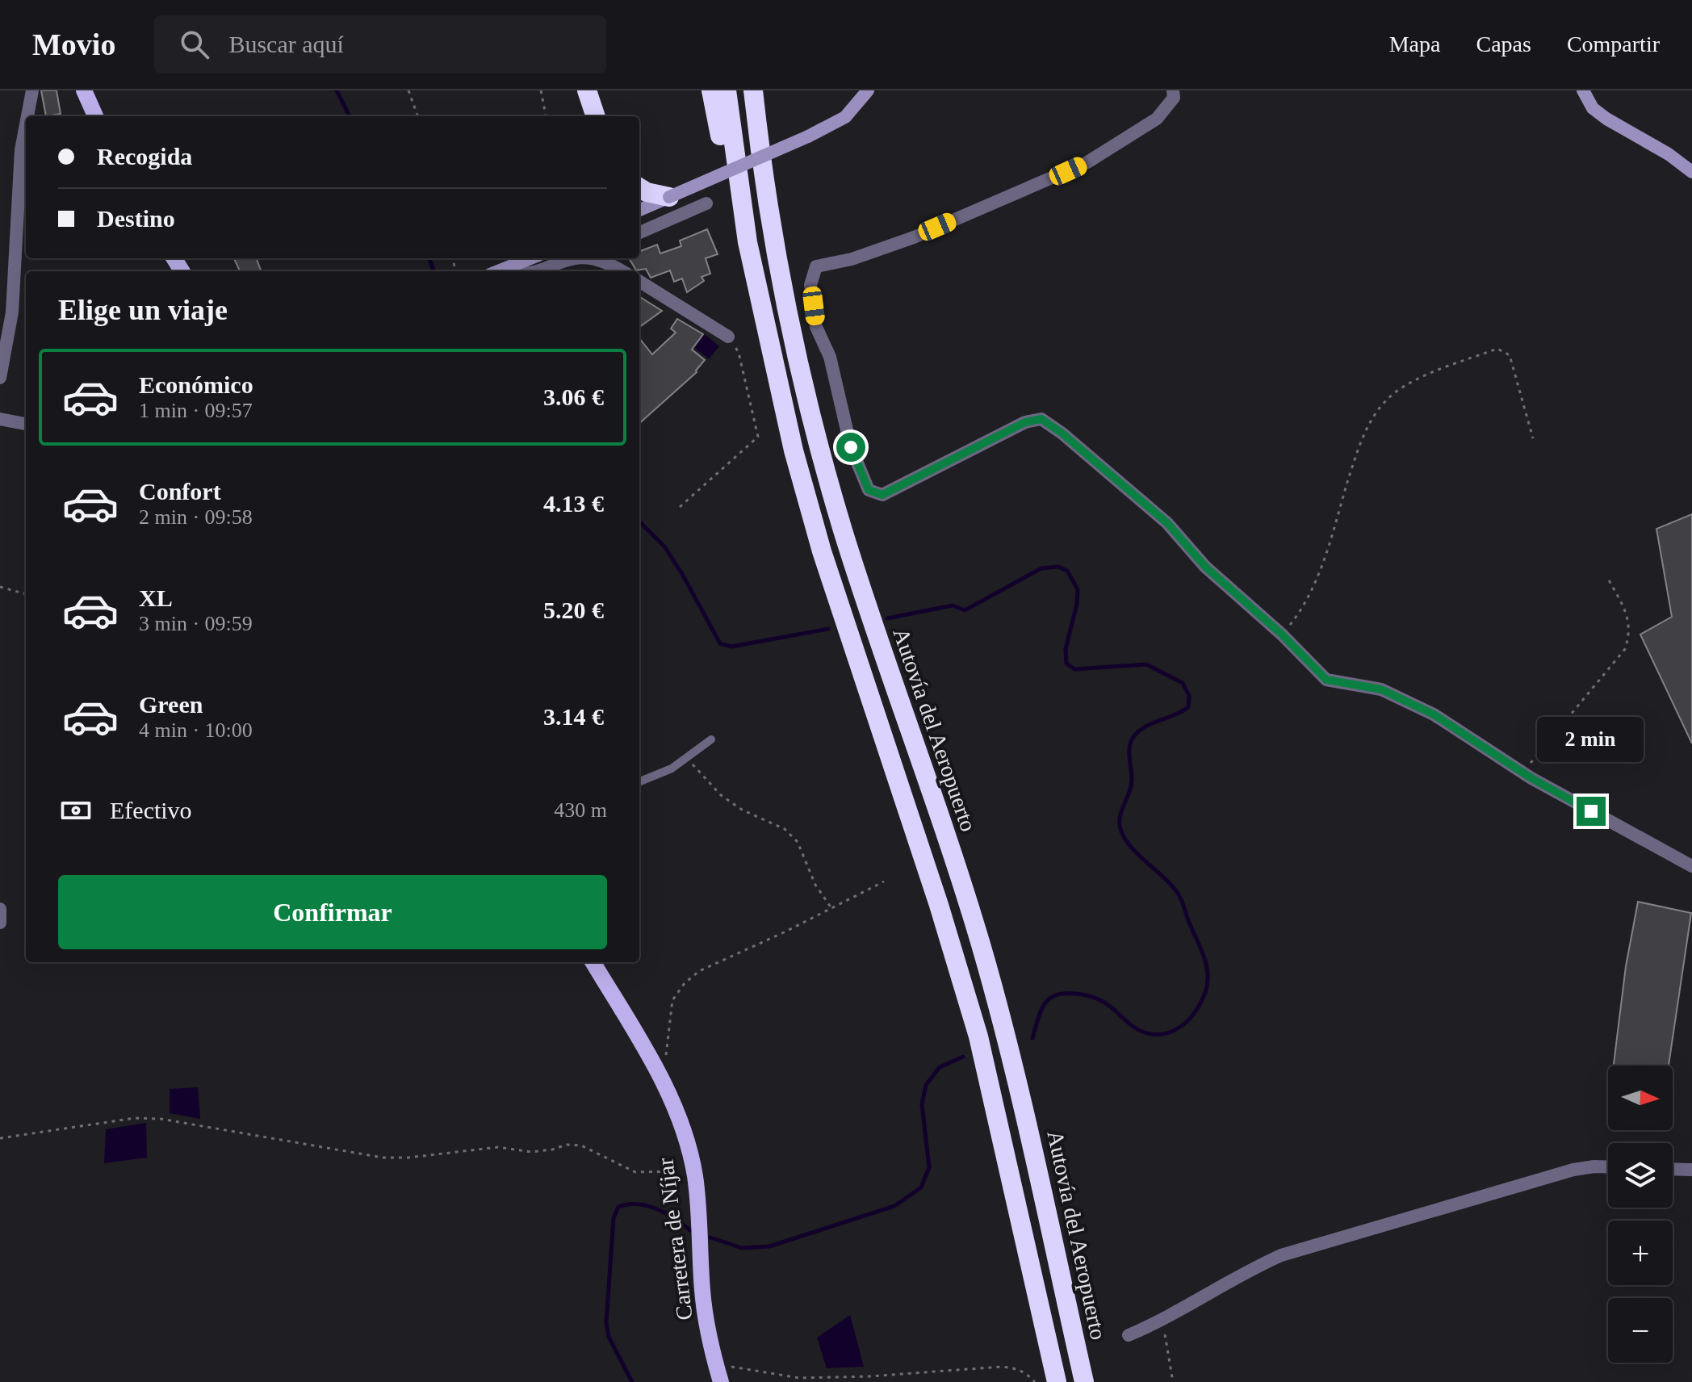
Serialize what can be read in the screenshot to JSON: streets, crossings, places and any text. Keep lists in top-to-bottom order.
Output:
{
  "streets": {
    "highway": ["Autovía del Aeropuerto"],
    "main road": ["Carretera de Níjar"]
  },
  "north": "right",
  "page": {
    "header": "Movio",
    "search": "Buscar aquí",
    "nav": ["Mapa", "Capas", "Compartir"],
    "banner": ["Recogida", "Destino"],
    "heading": "Elige un viaje",
    "list": [
      {
        "name": "Económico",
        "note": "1 min · 09:57",
        "value": "3.06 €"
      },
      {
        "name": "Confort",
        "note": "2 min · 09:58",
        "value": "4.13 €"
      },
      {
        "name": "XL",
        "note": "3 min · 09:59",
        "value": "5.20 €"
      },
      {
        "name": "Green",
        "note": "4 min · 10:00",
        "value": "3.14 €"
      }
    ],
    "bubble": "2 min",
    "pay": ["Efectivo", "430 m"],
    "buttons": "Confirmar",
    "map_buttons": ["+", "−"]
  }
}
